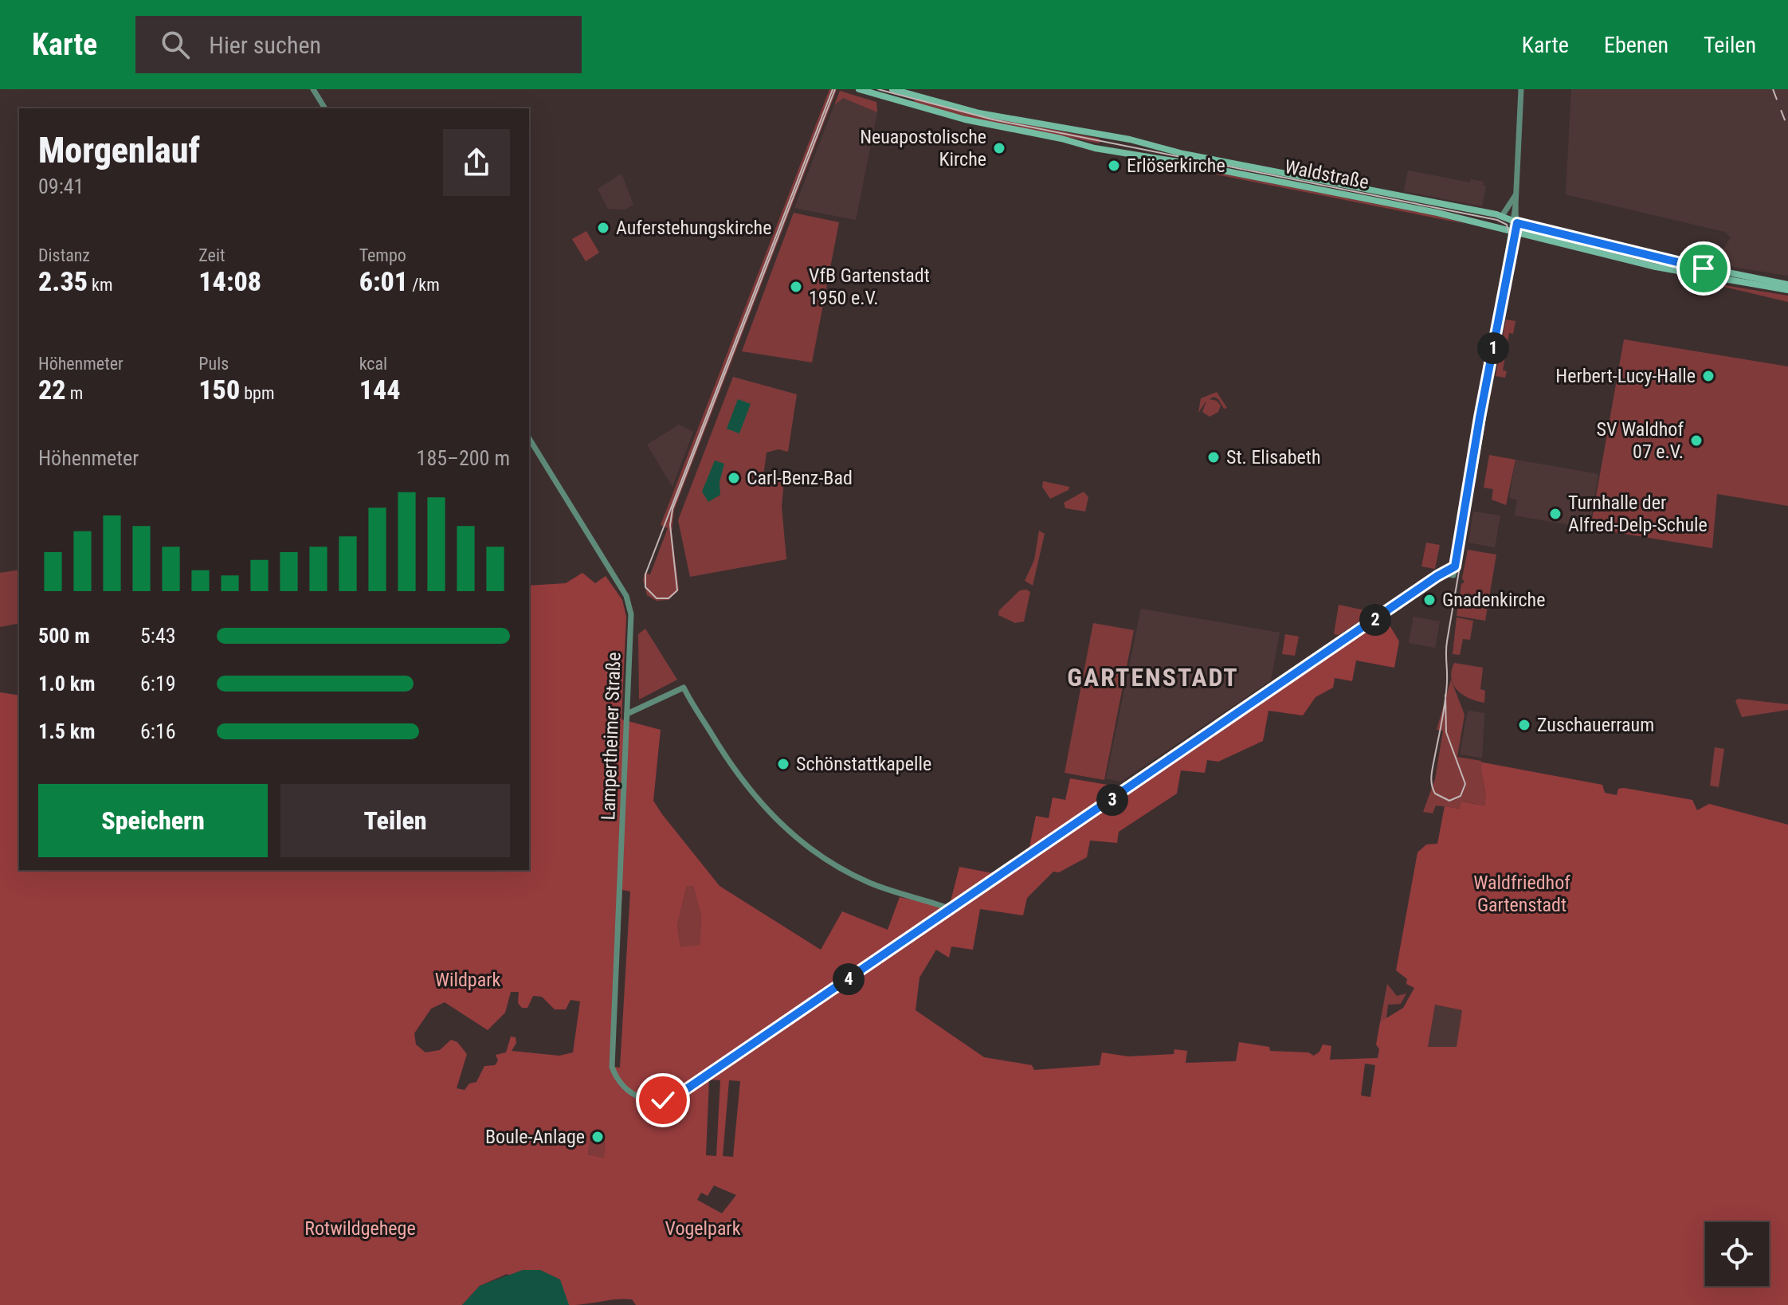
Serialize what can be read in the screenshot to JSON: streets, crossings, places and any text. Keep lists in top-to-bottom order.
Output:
{
  "streets": {
    "main road": ["Waldstraße"],
    "street": ["Lampertheimer Straße"]
  },
  "districts": ["GARTENSTADT"],
  "parks": [
    "Waldfriedhof Gartenstadt",
    "Wildpark",
    "Rotwildgehege",
    "Vogelpark"
  ],
  "places": [
    "Neuapostolische Kirche",
    "Erlöserkirche",
    "Auferstehungskirche",
    "VfB Gartenstadt 1950 e.V.",
    "Herbert-Lucy-Halle",
    "SV Waldhof 07 e.V.",
    "St. Elisabeth",
    "Carl-Benz-Bad",
    "Turnhalle der Alfred-Delp-Schule",
    "Gnadenkirche",
    "Zuschauerraum",
    "Schönstattkapelle",
    "Boule-Anlage"
  ],
  "page": {
    "header": "Karte",
    "search": "Hier suchen",
    "nav": ["Karte", "Ebenen", "Teilen"],
    "heading": ["Morgenlauf", "09:41"],
    "stats": [
      ["Distanz", "2.35 km"],
      ["Zeit", "14:08"],
      ["Tempo", "6:01 /km"],
      ["Höhenmeter", "22 m"],
      ["Puls", "150 bpm"],
      ["kcal", "144"]
    ],
    "pins": [
      "1",
      "2",
      "3",
      "4"
    ],
    "chart": ["Höhenmeter", "185–200 m"],
    "list": [
      {
        "name": "500 m",
        "note": "5:43"
      },
      {
        "name": "1.0 km",
        "note": "6:19"
      },
      {
        "name": "1.5 km",
        "note": "6:16"
      }
    ],
    "buttons": ["Speichern", "Teilen"]
  }
}
